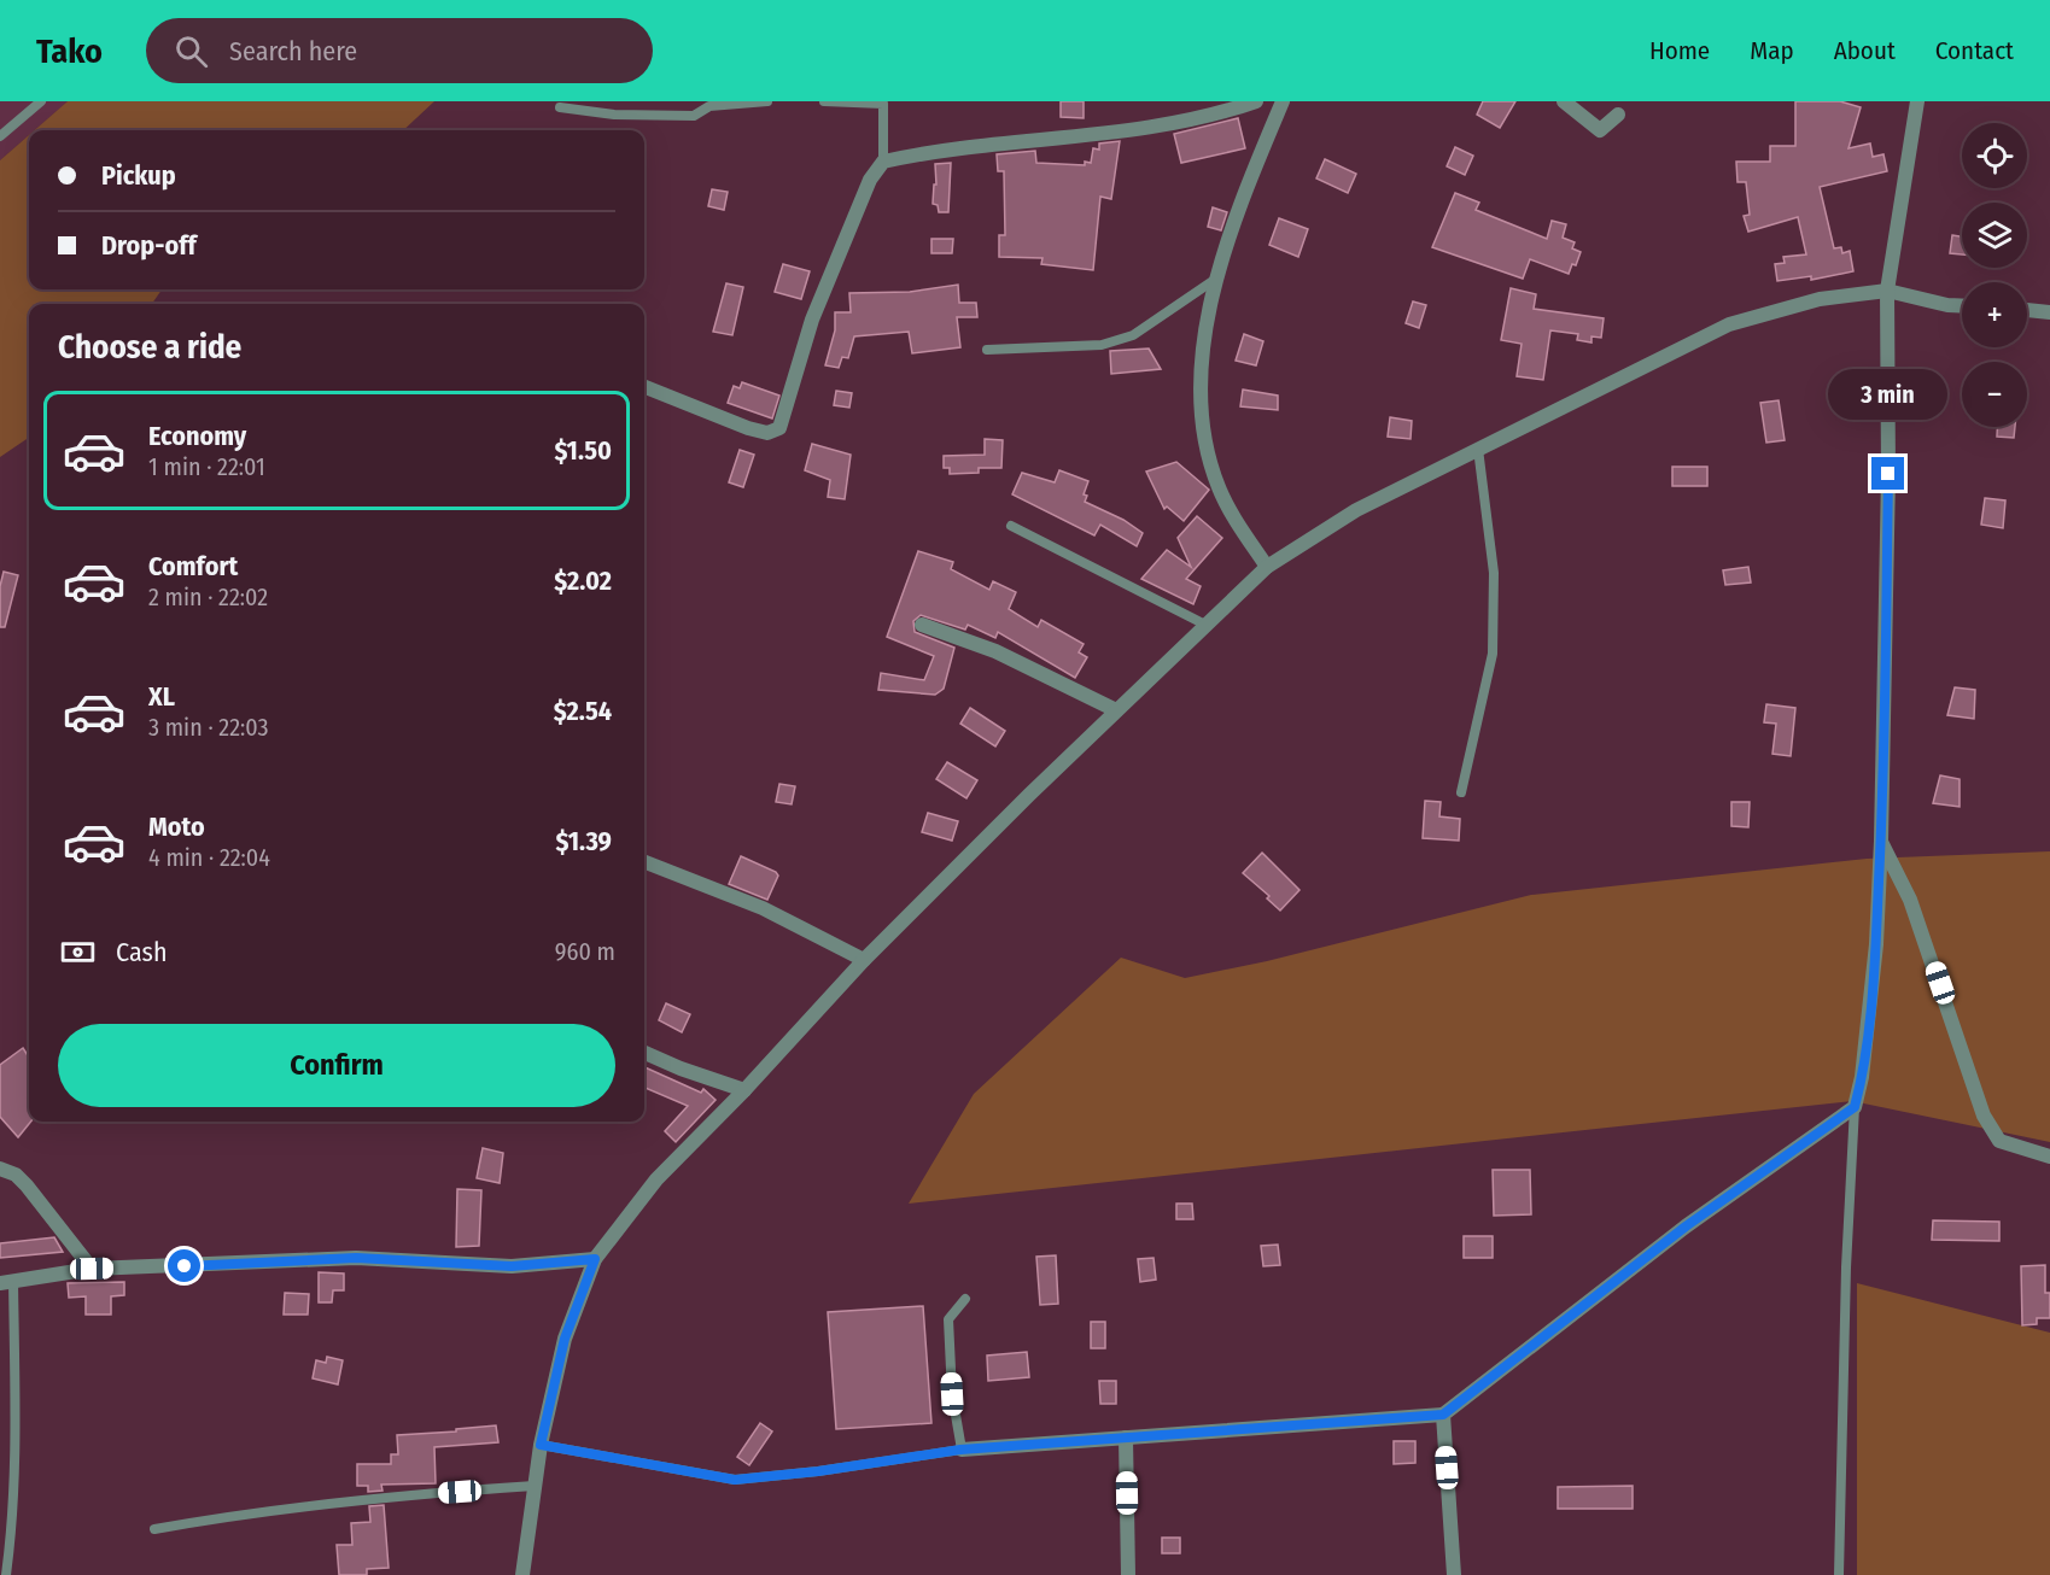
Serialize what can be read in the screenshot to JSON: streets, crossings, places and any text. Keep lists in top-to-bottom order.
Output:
{
  "page": {
    "header": "Tako",
    "search": "Search here",
    "nav": [
      "Home",
      "Map",
      "About",
      "Contact"
    ],
    "map_buttons": ["+", "−"],
    "banner": ["Pickup", "Drop-off"],
    "heading": "Choose a ride",
    "bubble": "3 min",
    "list": [
      {
        "name": "Economy",
        "note": "1 min · 22:01",
        "value": "$1.50"
      },
      {
        "name": "Comfort",
        "note": "2 min · 22:02",
        "value": "$2.02"
      },
      {
        "name": "XL",
        "note": "3 min · 22:03",
        "value": "$2.54"
      },
      {
        "name": "Moto",
        "note": "4 min · 22:04",
        "value": "$1.39"
      }
    ],
    "pay": ["Cash", "960 m"],
    "buttons": "Confirm"
  }
}
